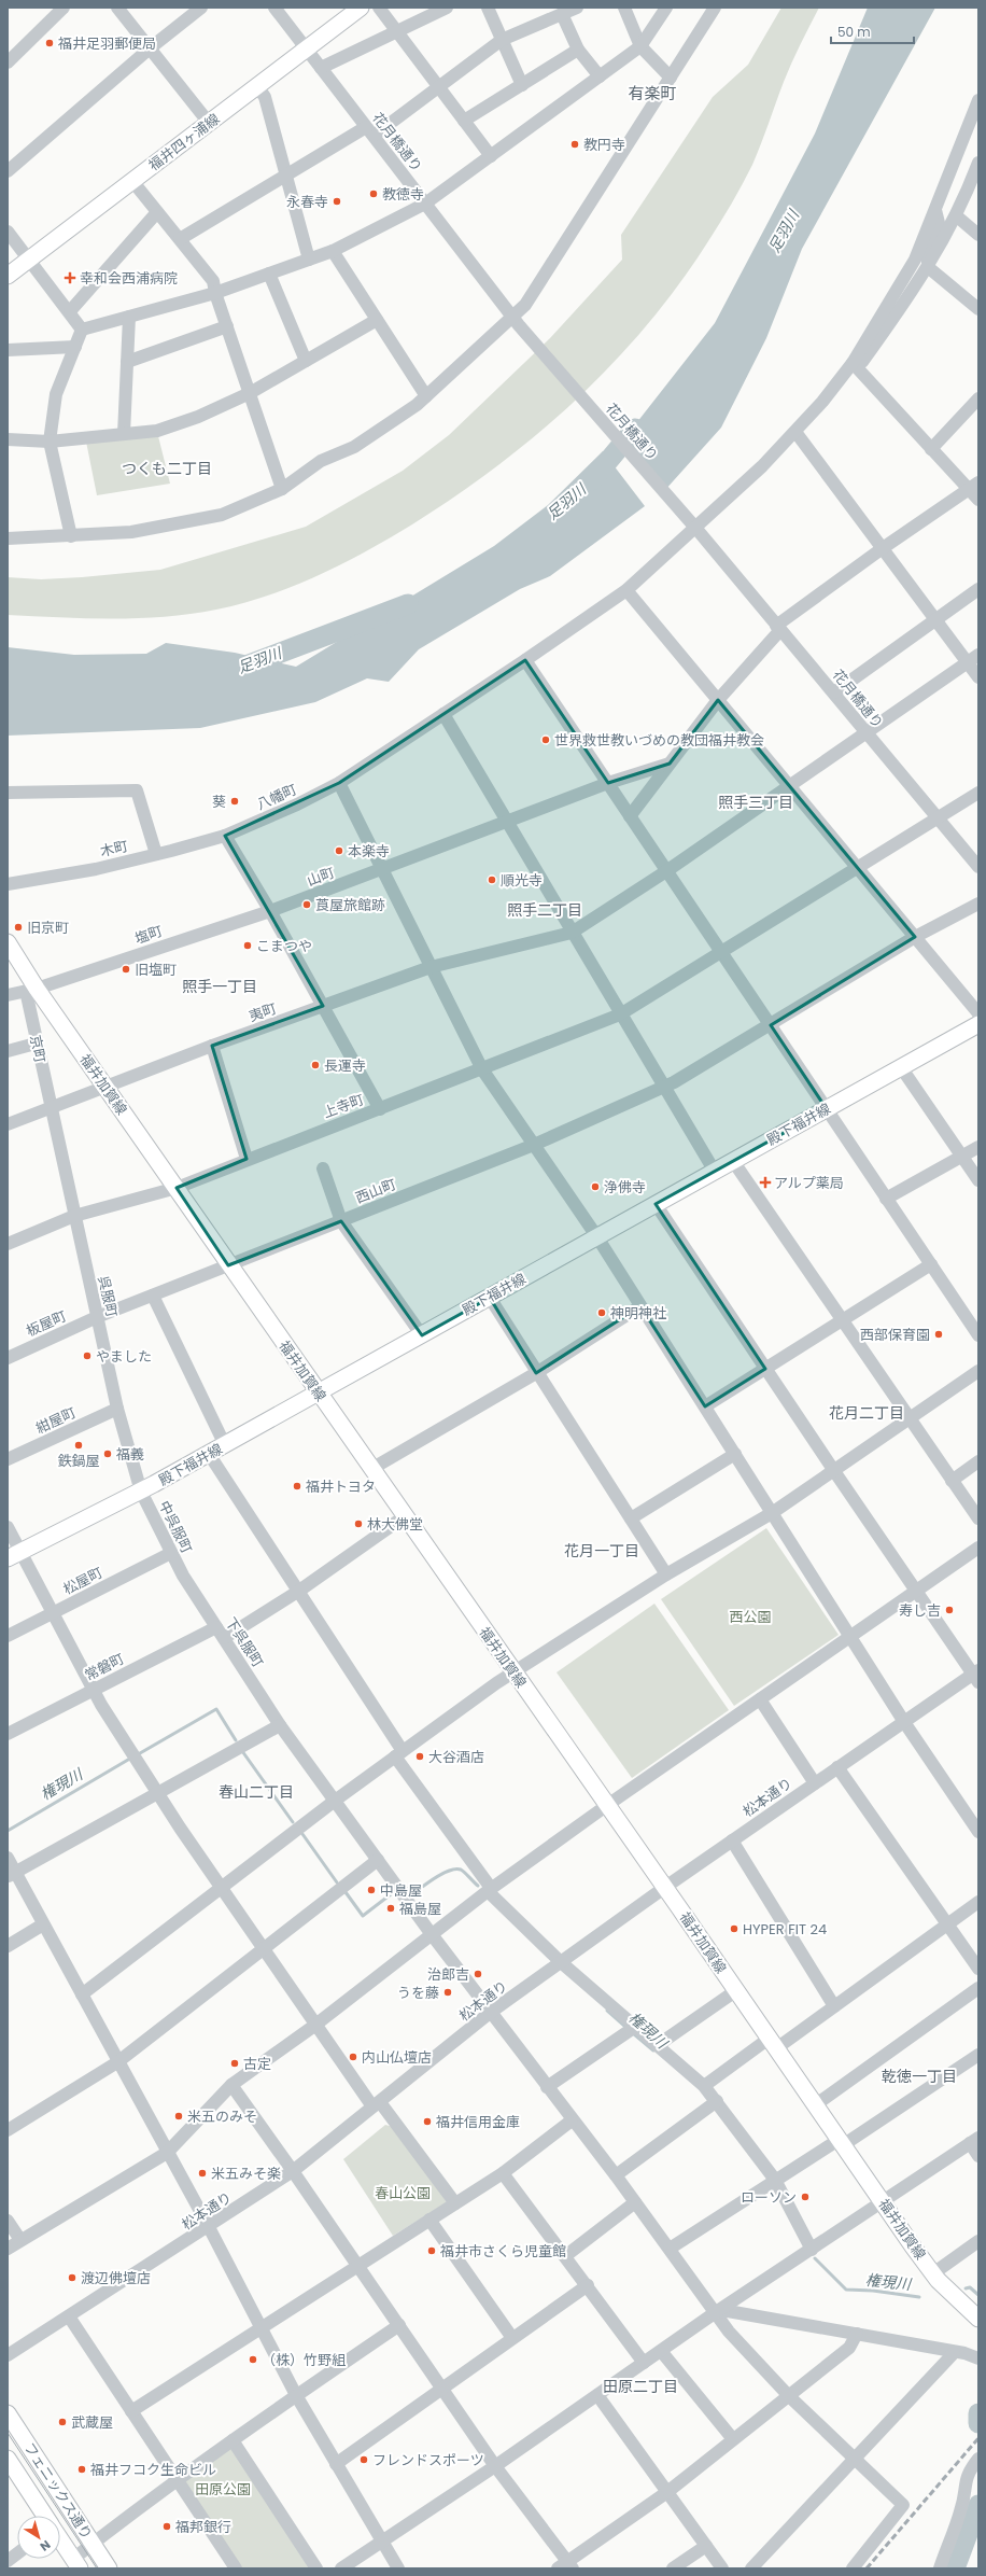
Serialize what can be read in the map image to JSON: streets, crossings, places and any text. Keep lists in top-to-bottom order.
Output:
{
  "streets": {
    "main road": [
      "福井四ヶ浦線",
      "京町",
      "福井加賀線",
      "殿下福井線",
      "フェニックス通り"
    ],
    "street": [
      "花月橋通り",
      "八幡町",
      "木町",
      "山町",
      "塩町",
      "夷町",
      "上寺町",
      "西山町",
      "呉服町",
      "板屋町",
      "紺屋町",
      "中呉服町",
      "松屋町",
      "下呉服町",
      "常磐町",
      "松本通り"
    ]
  },
  "crossings": [
    ["福井四ヶ浦線", "花月橋通り"],
    ["花月橋通り", "八幡町"],
    ["花月橋通り", "夷町"],
    ["花月橋通り", "上寺町"],
    ["八幡町", "木町"],
    ["山町", "塩町"],
    ["塩町", "京町"],
    ["塩町", "福井加賀線"],
    ["夷町", "京町"],
    ["夷町", "福井加賀線"],
    ["夷町", "呉服町"],
    ["京町", "福井加賀線"],
    ["京町", "呉服町"],
    ["福井加賀線", "上寺町"],
    ["福井加賀線", "殿下福井線"],
    ["福井加賀線", "西山町"],
    ["福井加賀線", "松本通り"],
    ["上寺町", "呉服町"],
    ["殿下福井線", "呉服町"],
    ["殿下福井線", "中呉服町"],
    ["西山町", "呉服町"],
    ["西山町", "板屋町"],
    ["呉服町", "板屋町"],
    ["呉服町", "紺屋町"],
    ["呉服町", "中呉服町"],
    ["中呉服町", "松屋町"],
    ["中呉服町", "下呉服町"],
    ["下呉服町", "常磐町"],
    ["下呉服町", "松本通り"]
  ],
  "districts": [
    "有楽町",
    "つくも二丁目",
    "照手三丁目",
    "照手二丁目",
    "照手一丁目",
    "花月二丁目",
    "花月一丁目",
    "春山二丁目",
    "乾徳一丁目",
    "田原二丁目"
  ],
  "water": ["足羽川", "権現川"],
  "parks": ["西公園", "春山公園", "田原公園"],
  "places": {
    "other": [
      "福井足羽郵便局",
      "教円寺",
      "教徳寺",
      "永春寺",
      "世界救世教いづめの教団福井教会",
      "葵",
      "本楽寺",
      "順光寺",
      "莨屋旅館跡",
      "旧京町",
      "こまつや",
      "旧塩町",
      "長運寺",
      "浄佛寺",
      "神明神社",
      "西部保育園",
      "やました",
      "鉄鍋屋",
      "福義",
      "福井トヨタ",
      "林大佛堂",
      "寿し吉",
      "大谷酒店",
      "中島屋",
      "福島屋",
      "HYPER FIT 24",
      "治郎吉",
      "うを藤",
      "内山仏壇店",
      "古定",
      "米五のみそ",
      "福井信用金庫",
      "米五みそ楽",
      "ローソン",
      "福井市さくら児童館",
      "渡辺佛壇店",
      "（株）竹野組",
      "武蔵屋",
      "フレンドスポーツ",
      "福井フコク生命ビル",
      "福邦銀行"
    ],
    "health": ["幸和会西浦病院", "アルプ薬局"]
  },
  "scale_bar": "50 m",
  "north": "bottom right"
}
